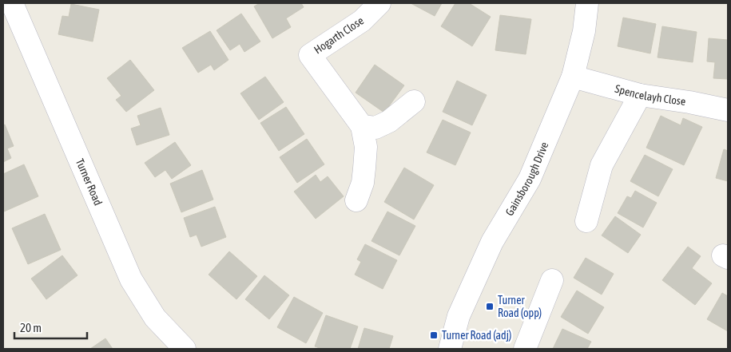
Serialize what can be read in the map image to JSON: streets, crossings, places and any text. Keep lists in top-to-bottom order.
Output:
{
  "streets": {
    "street": [
      "Hogarth Close",
      "Spencelayh Close",
      "Gainsborough Drive",
      "Turner Road"
    ]
  },
  "crossings": [
    ["Spencelayh Close", "Gainsborough Drive"]
  ],
  "places": {
    "transit": ["Turner Road (opp)", "Turner Road (adj)"]
  },
  "scale_bar": "20 m"
}
